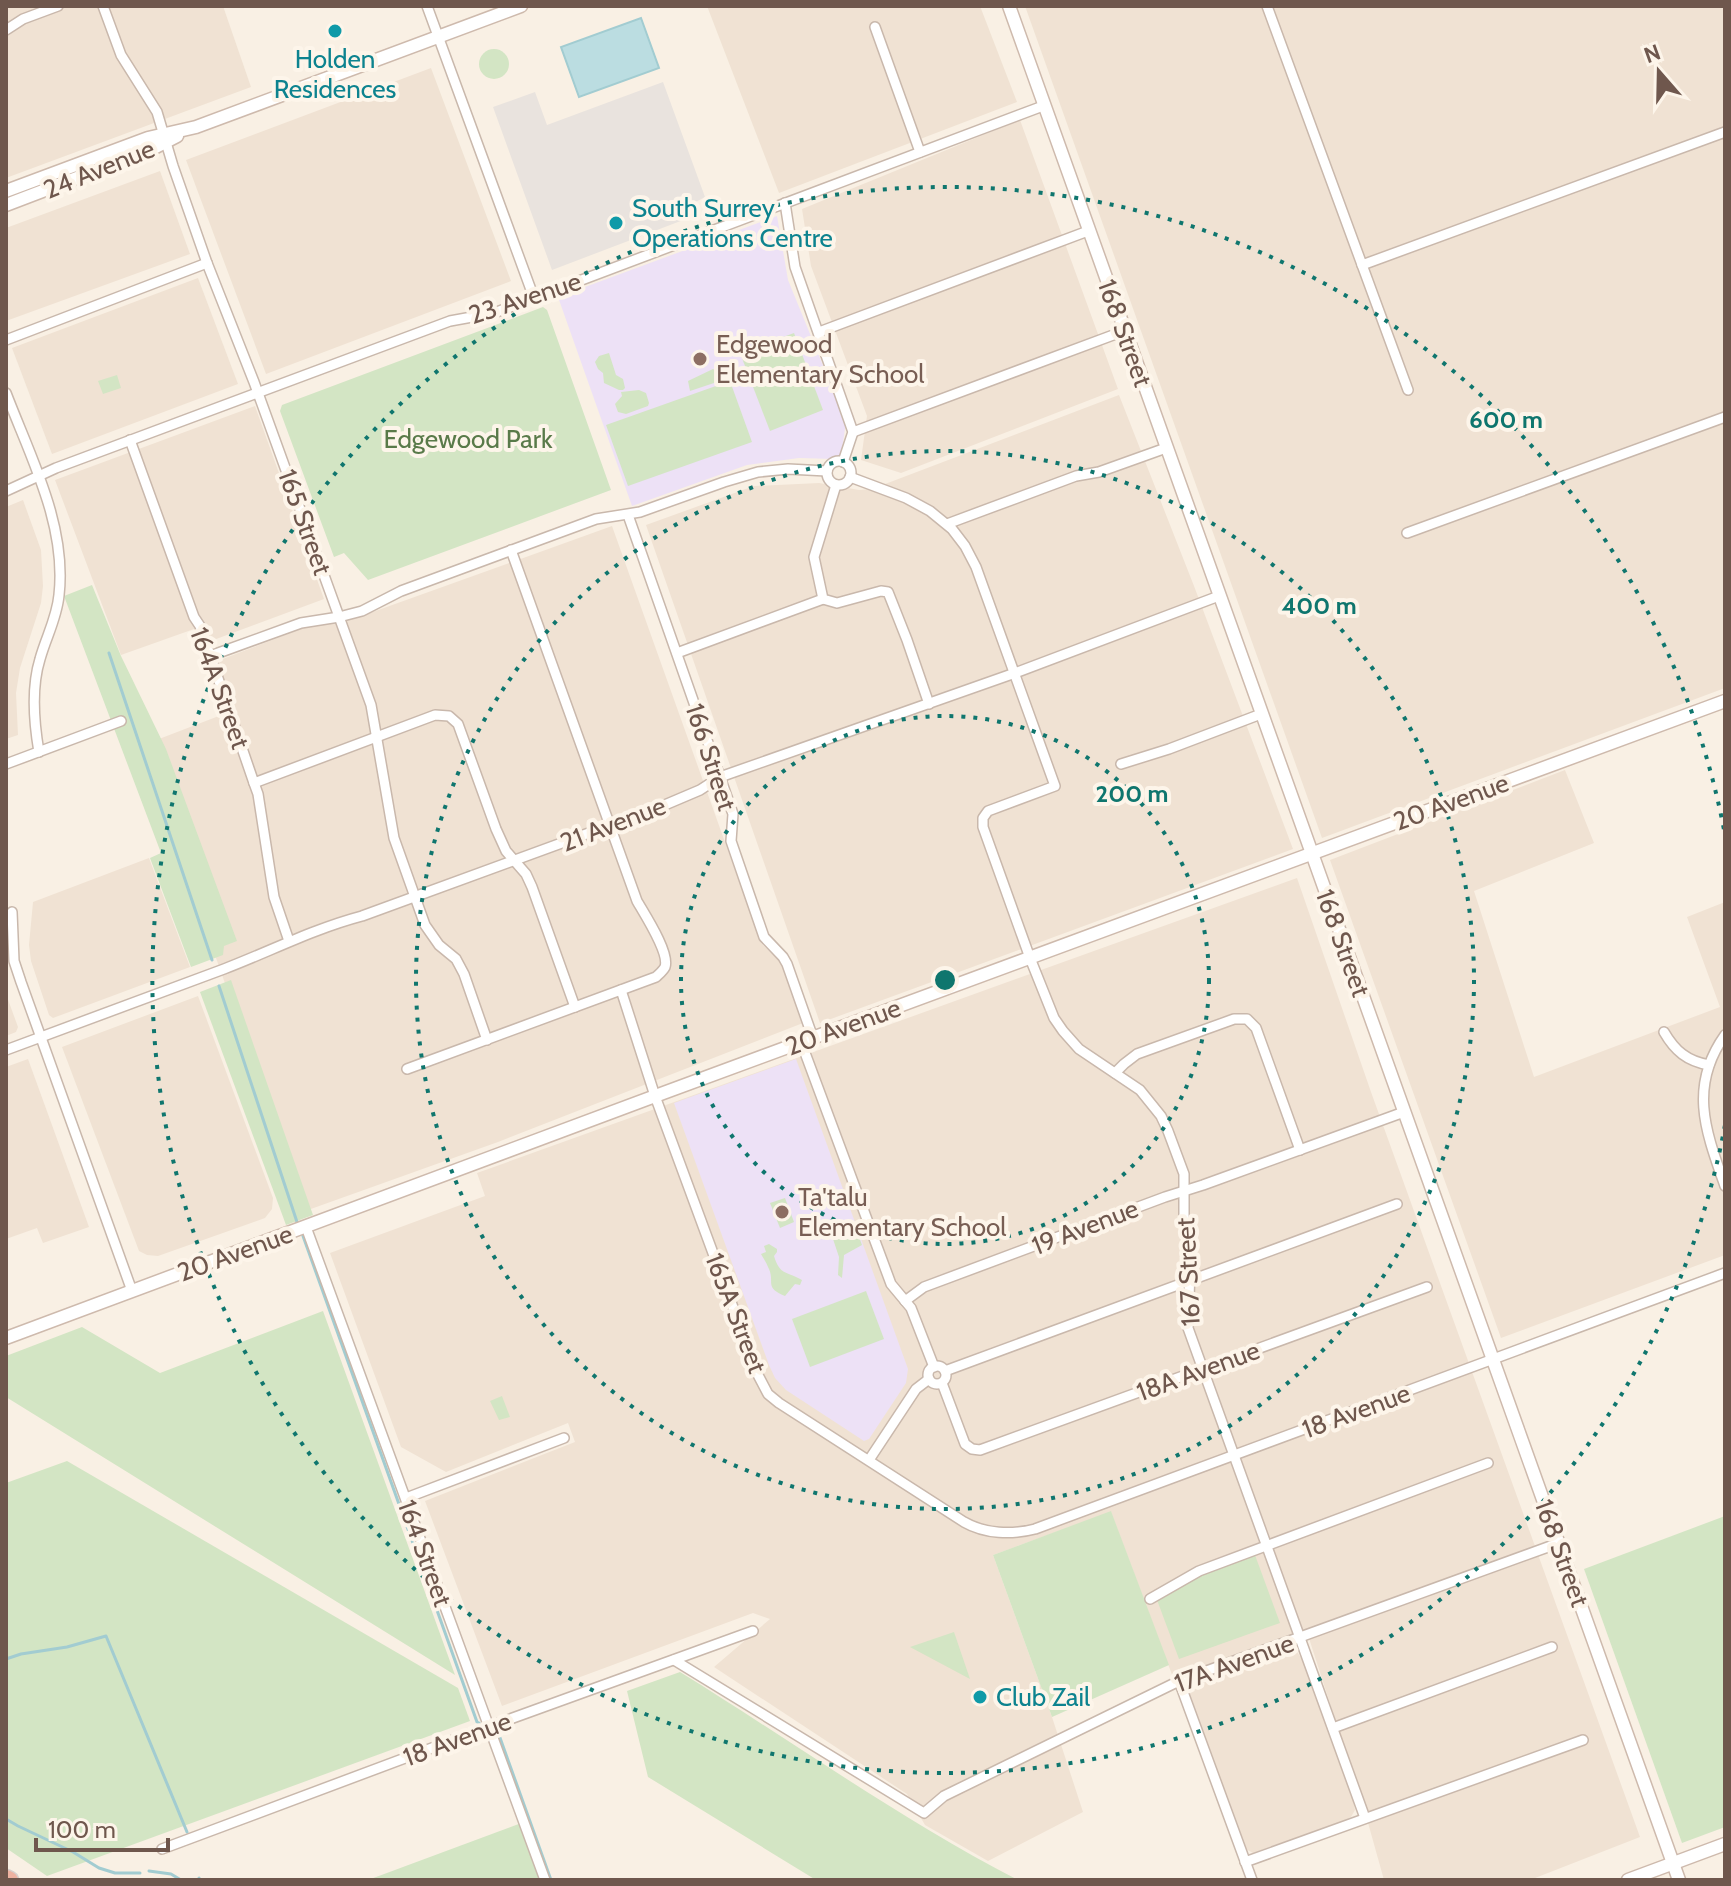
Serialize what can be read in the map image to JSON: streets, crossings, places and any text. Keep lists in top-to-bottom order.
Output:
{
  "streets": {
    "main road": ["24 Avenue", "168 Street", "20 Avenue"],
    "street": [
      "23 Avenue",
      "165 Street",
      "164A Street",
      "166 Street",
      "21 Avenue",
      "19 Avenue",
      "167 Street",
      "165A Street",
      "18A Avenue",
      "18 Avenue",
      "164 Street",
      "17A Avenue"
    ]
  },
  "crossings": [
    ["24 Avenue", "165 Street"],
    ["23 Avenue", "168 Street"],
    ["23 Avenue", "165 Street"],
    ["23 Avenue", "164A Street"],
    ["168 Street", "20 Avenue"],
    ["168 Street", "21 Avenue"],
    ["168 Street", "19 Avenue"],
    ["168 Street", "18 Avenue"],
    ["168 Street", "17A Avenue"],
    ["165 Street", "21 Avenue"],
    ["164A Street", "21 Avenue"],
    ["166 Street", "20 Avenue"],
    ["166 Street", "21 Avenue"],
    ["166 Street", "19 Avenue"],
    ["166 Street", "18A Avenue"],
    ["20 Avenue", "167 Street"],
    ["20 Avenue", "165A Street"],
    ["20 Avenue", "164 Street"],
    ["21 Avenue", "167 Street"],
    ["19 Avenue", "167 Street"],
    ["167 Street", "18A Avenue"],
    ["167 Street", "18 Avenue"],
    ["167 Street", "17A Avenue"],
    ["165A Street", "18 Avenue"],
    ["18 Avenue", "164 Street"],
    ["18 Avenue", "17A Avenue"]
  ],
  "parks": ["Edgewood Park"],
  "places": [
    "Holden Residences",
    "South Surrey Operations Centre",
    "Edgewood Elementary School",
    "Ta'talu Elementary School",
    "Club Zail"
  ],
  "scale_bar": "100 m",
  "north": "top",
  "rings": ["600 m", "400 m", "200 m"]
}
